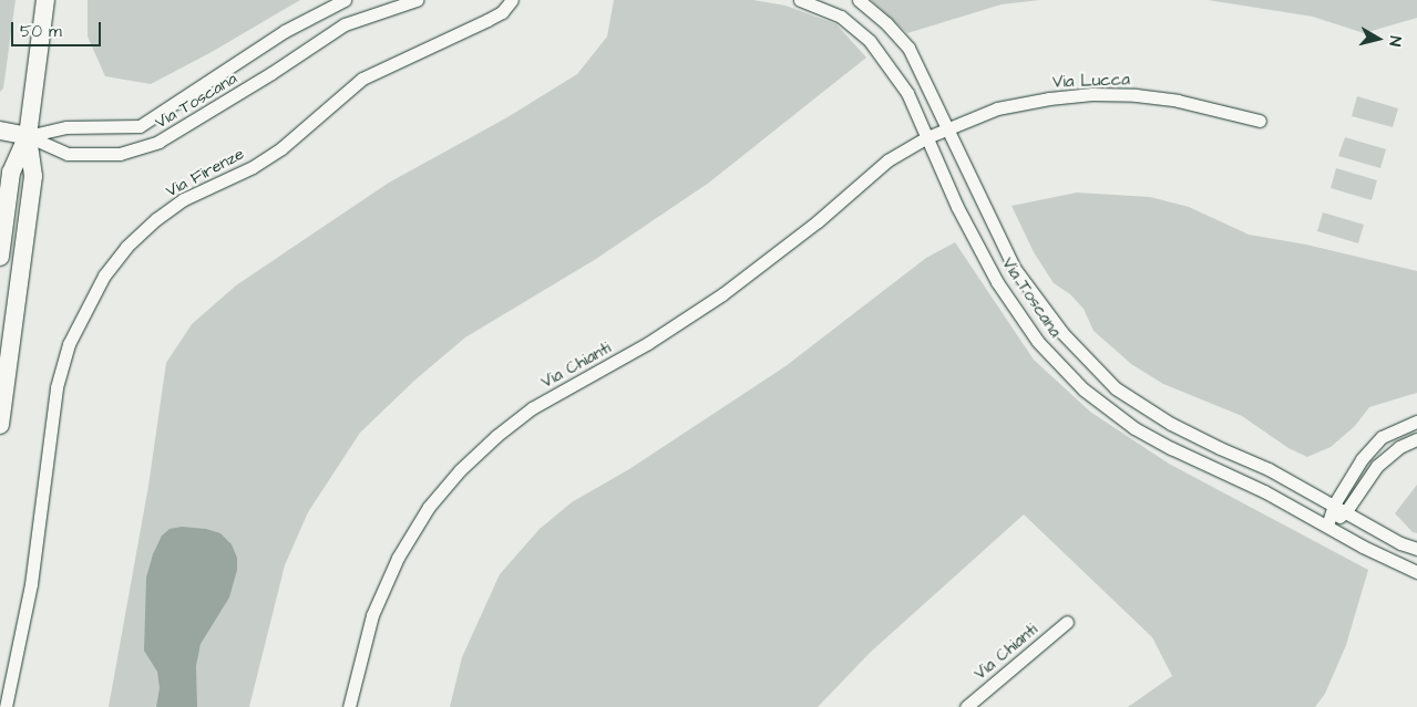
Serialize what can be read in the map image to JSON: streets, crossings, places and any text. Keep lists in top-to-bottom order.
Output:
{
  "streets": {
    "street": [
      "Via Lucca",
      "Via Toscana",
      "Via Firenze",
      "Via Chianti"
    ]
  },
  "crossings": [
    ["Via Lucca", "Via Toscana"],
    ["Via Lucca", "Via Chianti"],
    ["Via Toscana", "Via Chianti"]
  ],
  "scale_bar": "50 m",
  "north": "right"
}
